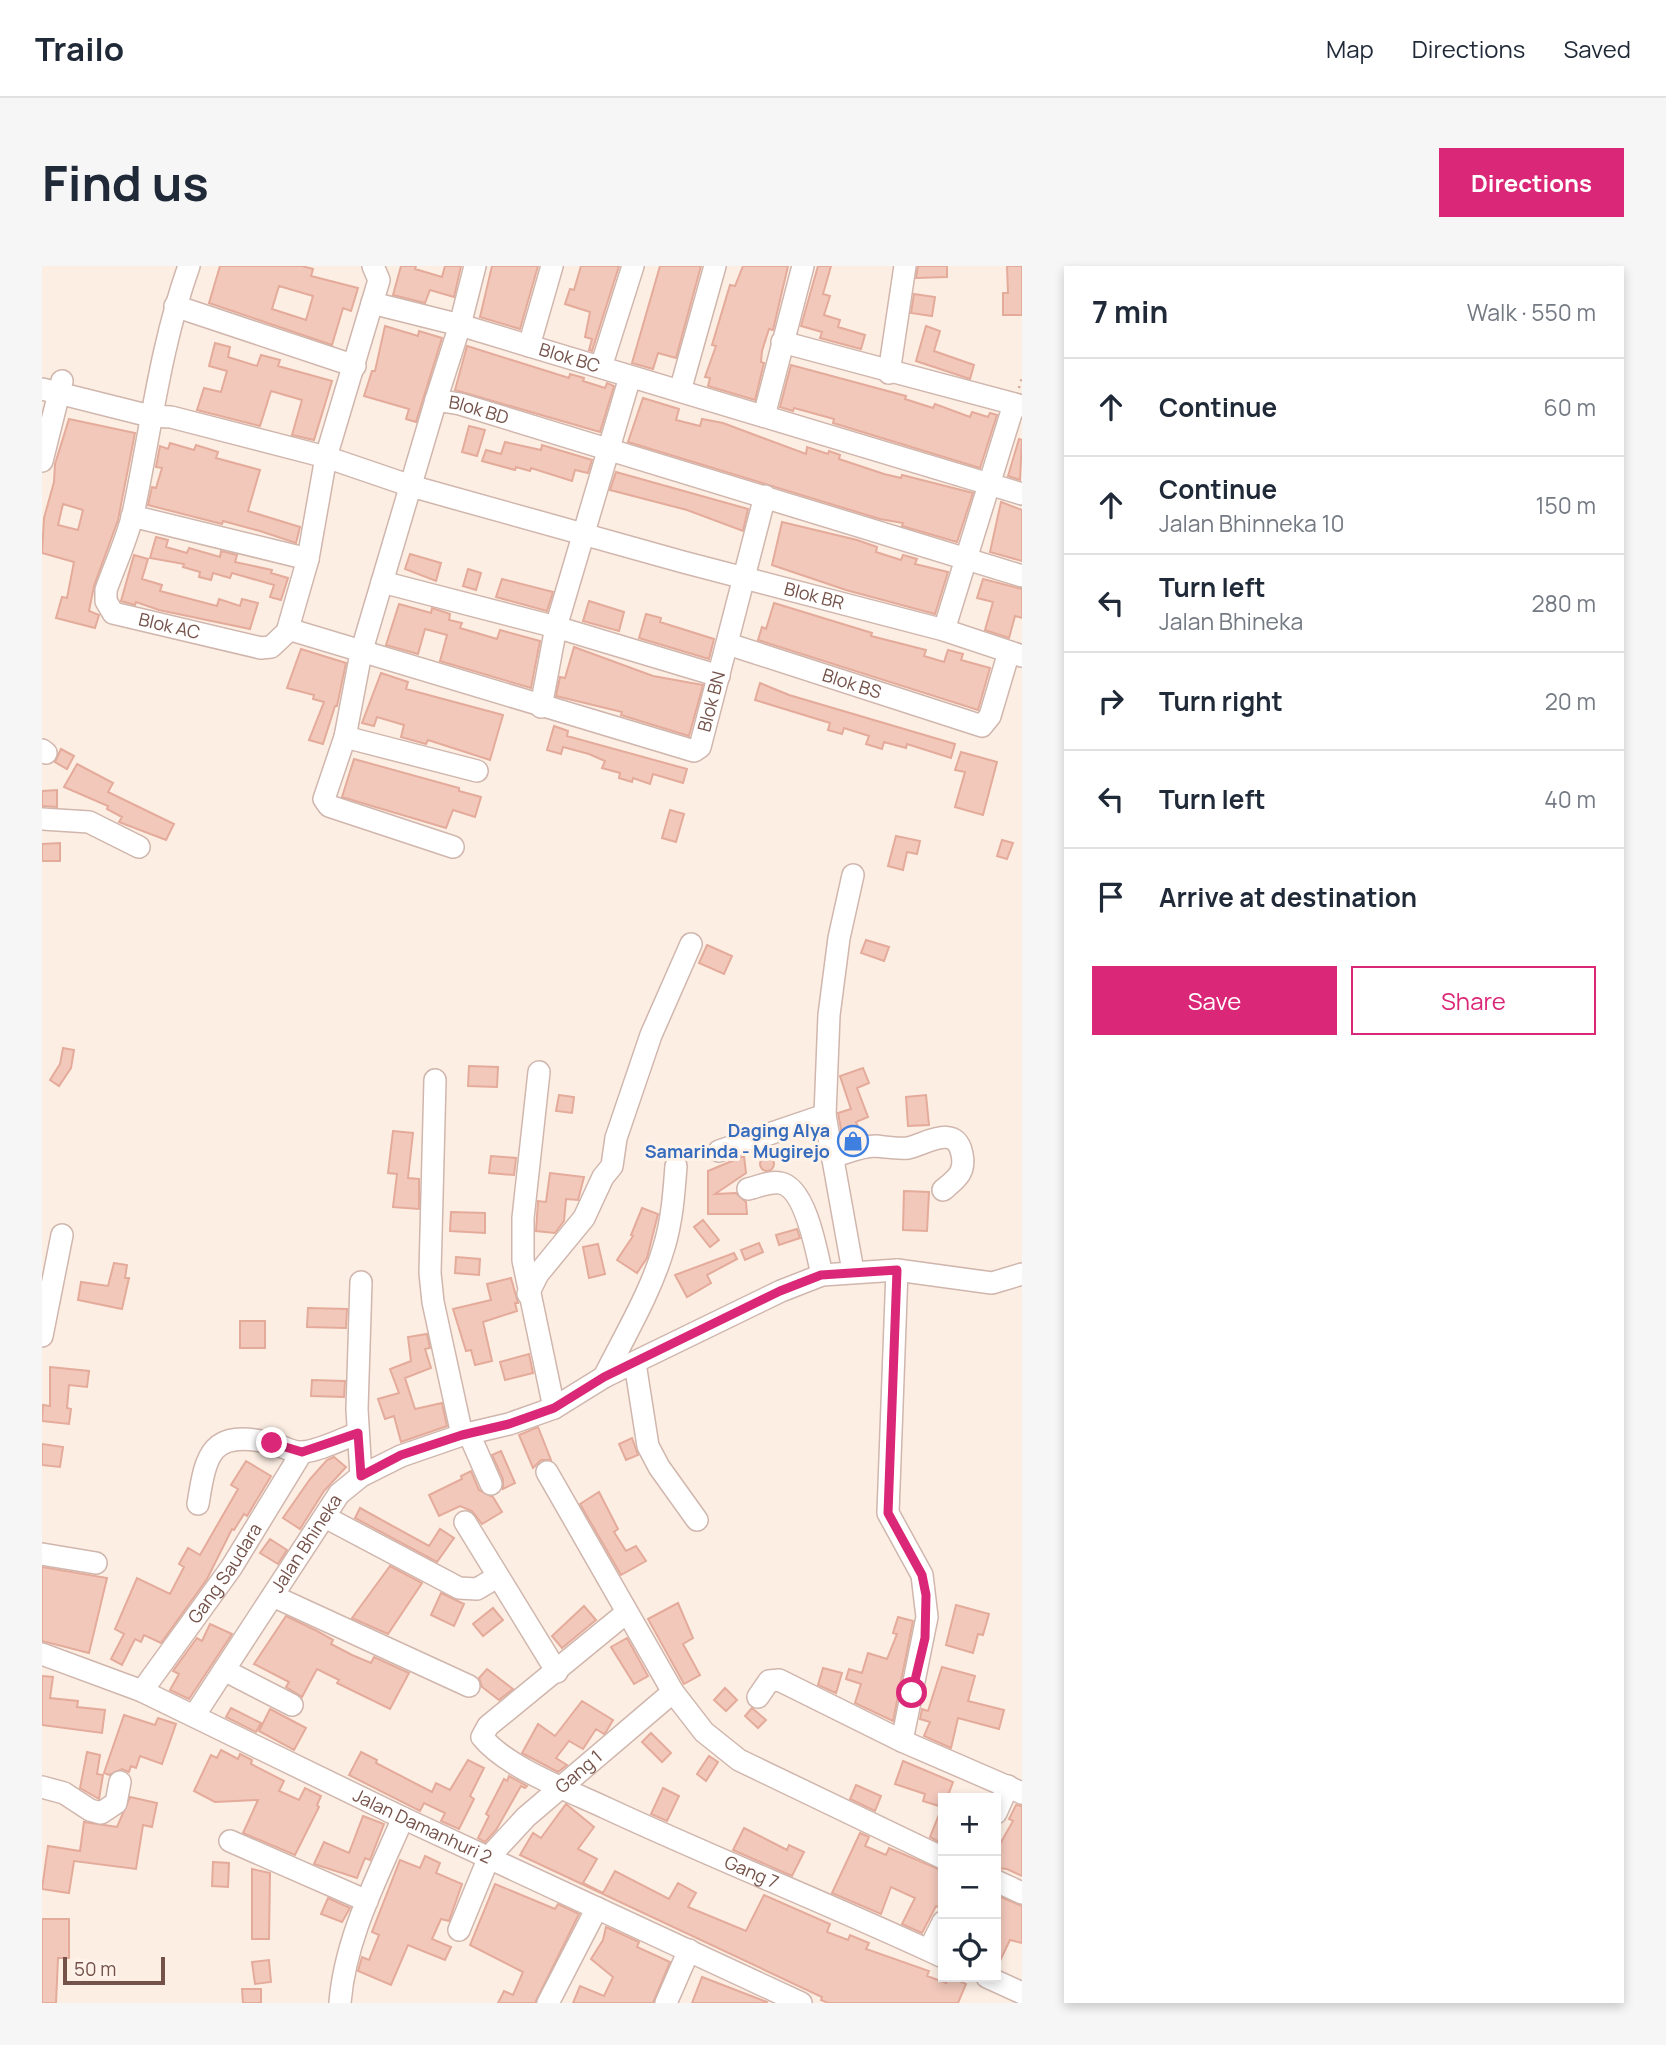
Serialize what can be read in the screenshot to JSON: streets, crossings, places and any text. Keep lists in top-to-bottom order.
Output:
{
  "streets": {
    "street": [
      "Blok BC",
      "Blok BD",
      "Blok BR",
      "Blok AC",
      "Blok BS",
      "Blok BN",
      "Jalan Bhineka",
      "Gang Saudara",
      "Gang 1",
      "Jalan Damanhuri 2",
      "Gang 7"
    ]
  },
  "crossings": [
    ["Blok BD", "Blok BR"],
    ["Blok BD", "Blok BN"],
    ["Blok BR", "Blok AC"],
    ["Blok BR", "Blok BS"],
    ["Blok BR", "Blok BN"],
    ["Blok BS", "Blok BN"],
    ["Jalan Bhineka", "Jalan Damanhuri 2"],
    ["Gang Saudara", "Jalan Damanhuri 2"],
    ["Gang 1", "Jalan Damanhuri 2"],
    ["Gang 1", "Gang 7"]
  ],
  "places": {
    "shop": ["Daging Alya Samarinda - Mugirejo"]
  },
  "scale_bar": "50 m",
  "page": {
    "header": "Trailo",
    "nav": ["Map", "Directions", "Saved"],
    "buttons": [
      "Directions",
      ["Save", "Share"]
    ],
    "title": "Find us",
    "heading": ["7 min", "Walk · 550 m"],
    "list": [
      ["Continue", "60 m"],
      ["Continue", "Jalan Bhinneka 10", "150 m"],
      ["Turn left", "Jalan Bhineka", "280 m"],
      ["Turn right", "20 m"],
      ["Turn left", "40 m"],
      "Arrive at destination"
    ],
    "map_buttons": ["+", "−"],
    "scale": "50 m"
  }
}
